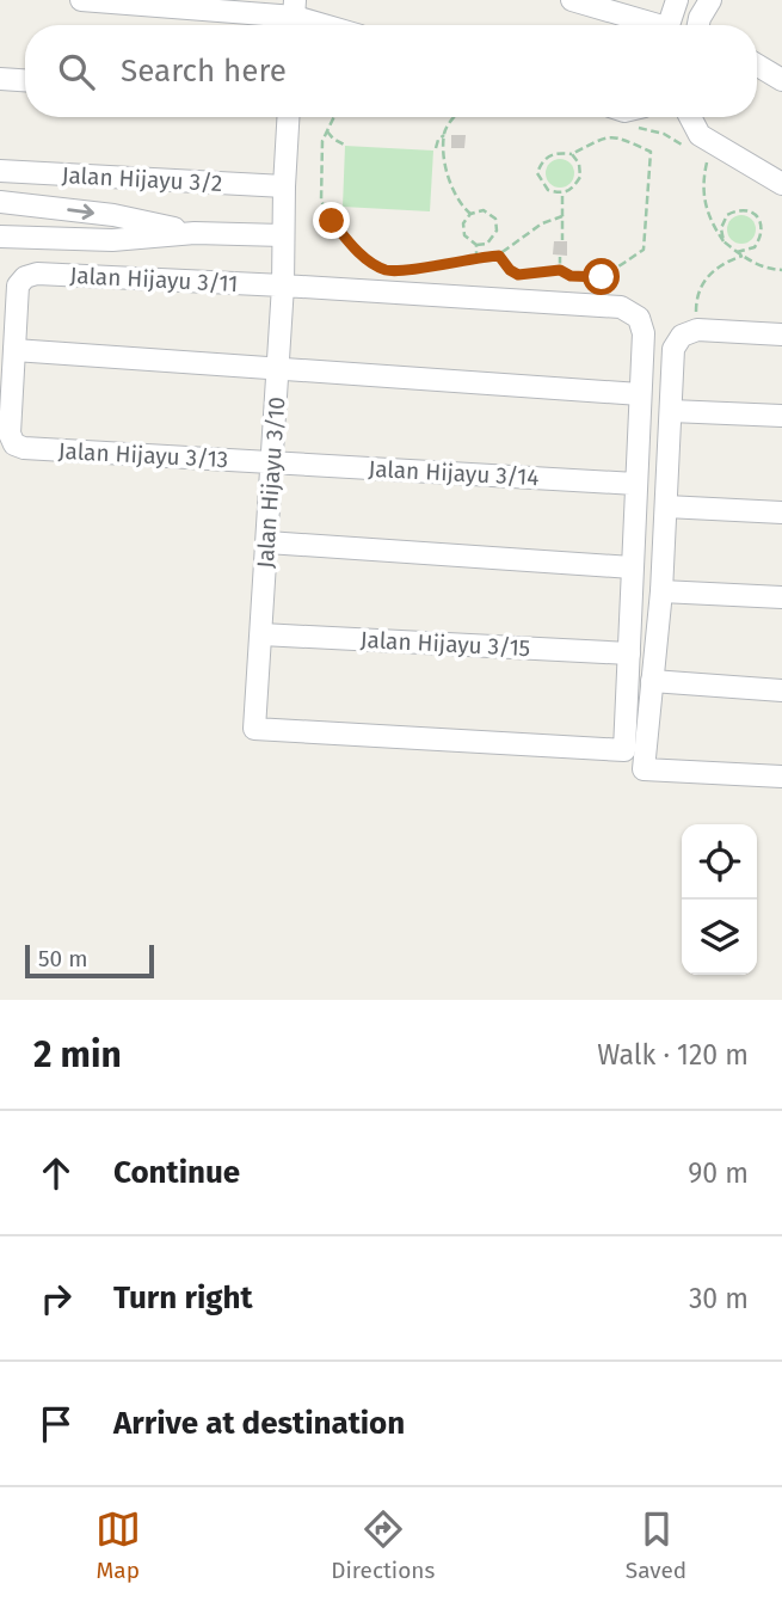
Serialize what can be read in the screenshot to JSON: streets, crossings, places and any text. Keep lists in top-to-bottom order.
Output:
{
  "streets": {
    "street": [
      "Jalan Hijayu 3/2",
      "Jalan Hijayu 3/11",
      "Jalan Hijayu 3/13",
      "Jalan Hijayu 3/14",
      "Jalan Hijayu 3/10",
      "Jalan Hijayu 3/15"
    ]
  },
  "crossings": [
    ["Jalan Hijayu 3/2", "Jalan Hijayu 3/10"],
    ["Jalan Hijayu 3/11", "Jalan Hijayu 3/13"],
    ["Jalan Hijayu 3/11", "Jalan Hijayu 3/14"],
    ["Jalan Hijayu 3/11", "Jalan Hijayu 3/10"],
    ["Jalan Hijayu 3/11", "Jalan Hijayu 3/15"],
    ["Jalan Hijayu 3/13", "Jalan Hijayu 3/14"],
    ["Jalan Hijayu 3/13", "Jalan Hijayu 3/10"],
    ["Jalan Hijayu 3/14", "Jalan Hijayu 3/10"],
    ["Jalan Hijayu 3/10", "Jalan Hijayu 3/15"]
  ],
  "scale_bar": "50 m",
  "page": {
    "search": "Search here",
    "scale": "50 m",
    "heading": ["2 min", "Walk · 120 m"],
    "list": [
      ["Continue", "90 m"],
      ["Turn right", "30 m"],
      "Arrive at destination"
    ],
    "nav": ["Map", "Directions", "Saved"]
  }
}
